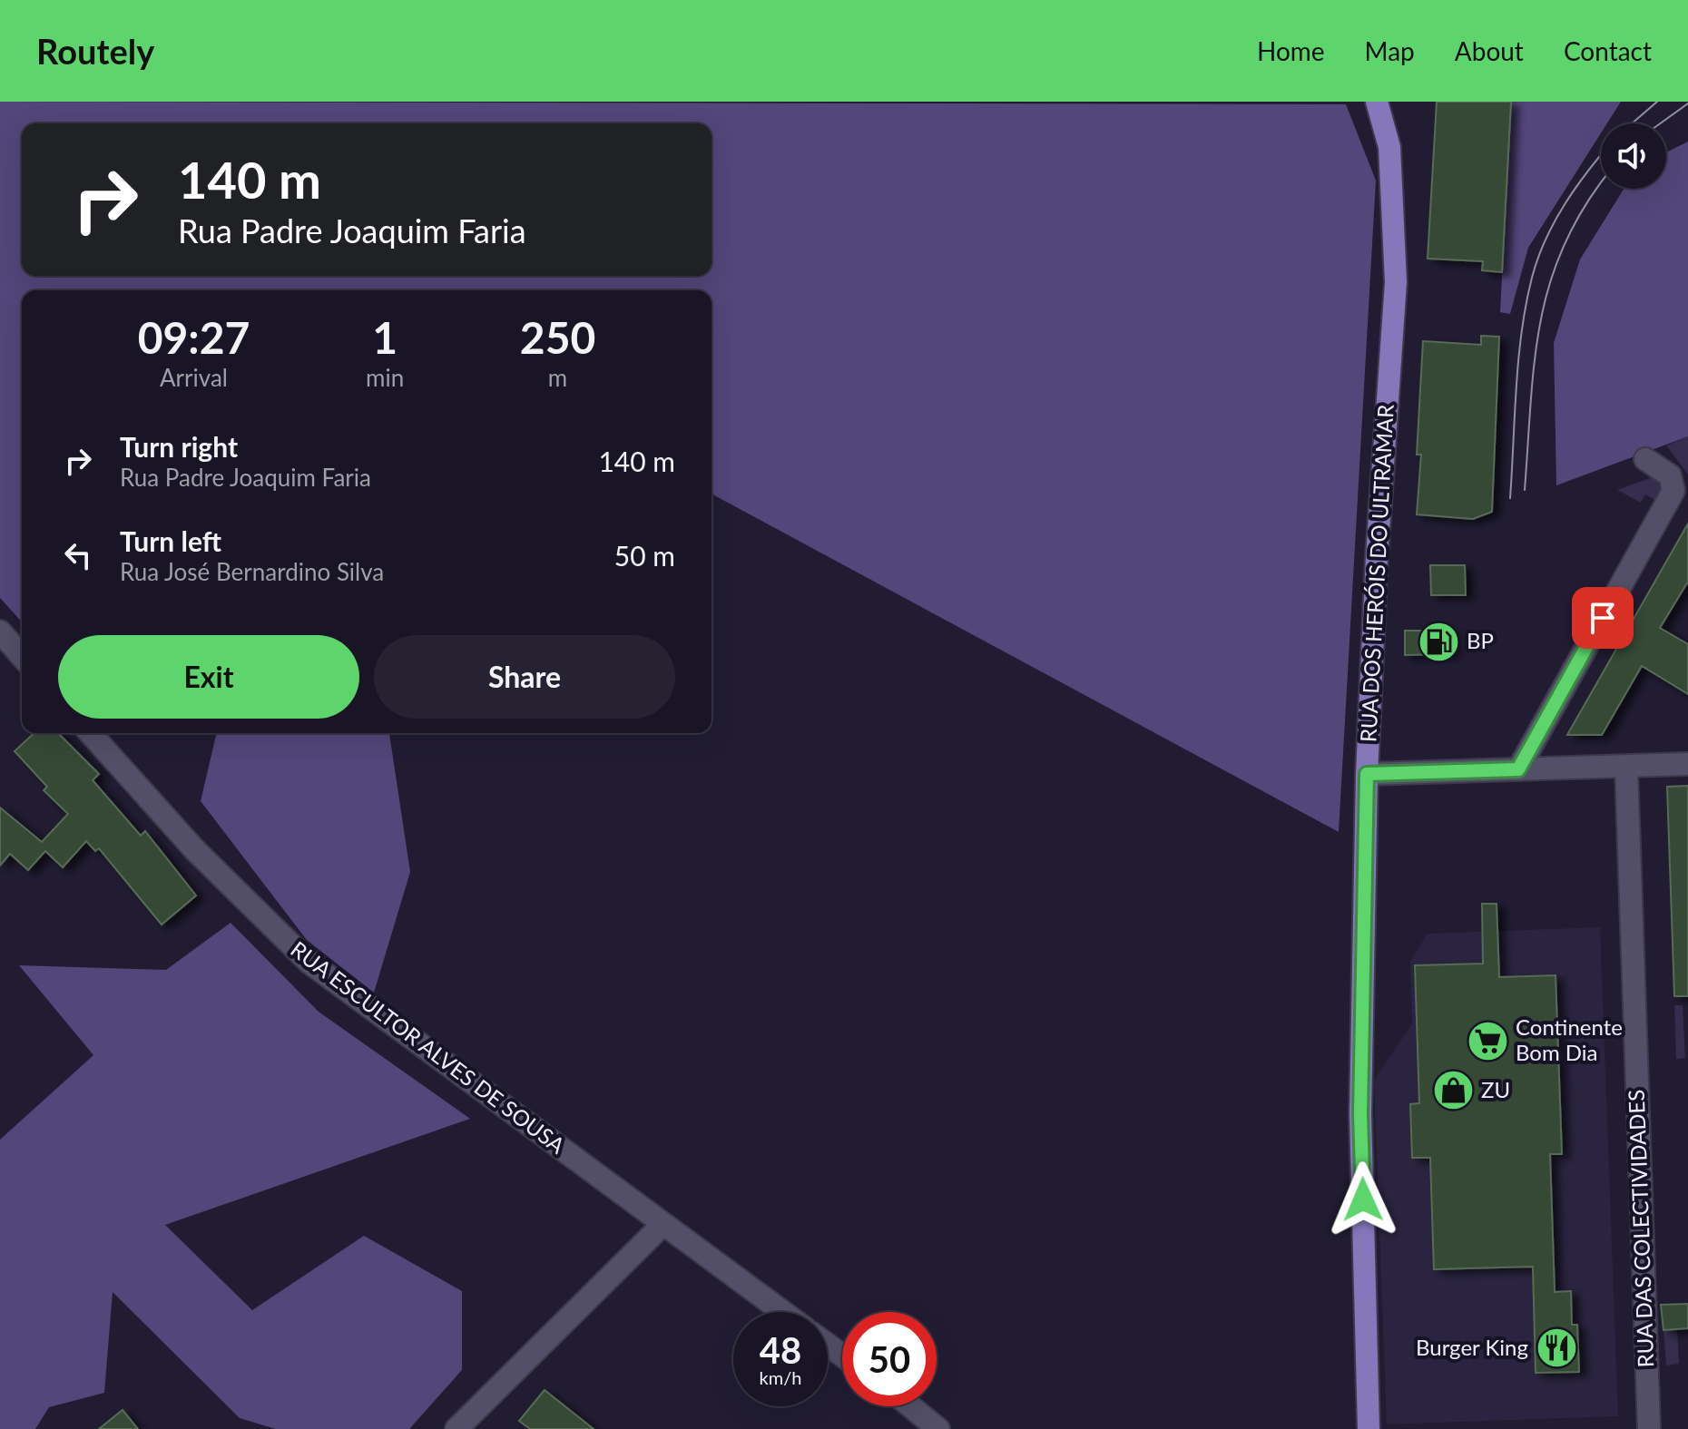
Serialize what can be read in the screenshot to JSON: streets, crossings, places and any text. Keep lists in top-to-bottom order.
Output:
{
  "streets": {
    "main road": ["RUA DOS HERÓIS DO ULTRAMAR"],
    "street": ["RUA ESCULTOR ALVES DE SOUSA", "RUA DAS COLECTIVIDADES"]
  },
  "places": {
    "fuel station": ["BP"],
    "supermarket": ["Continente Bom Dia"],
    "shop": ["ZU"],
    "restaurant": ["Burger King"]
  },
  "page": {
    "header": "Routely",
    "nav": [
      "Home",
      "Map",
      "About",
      "Contact"
    ],
    "turn": ["140 m", "Rua Padre Joaquim Faria"],
    "eta": [
      "09:27",
      "Arrival",
      "1",
      "min",
      "250",
      "m"
    ],
    "list": [
      {
        "name": "Turn right",
        "note": "Rua Padre Joaquim Faria",
        "value": "140 m"
      },
      {
        "name": "Turn left",
        "note": "Rua José Bernardino Silva",
        "value": "50 m"
      }
    ],
    "buttons": ["Exit", "Share"],
    "speed": "48 km/h",
    "limit": "50"
  }
}
